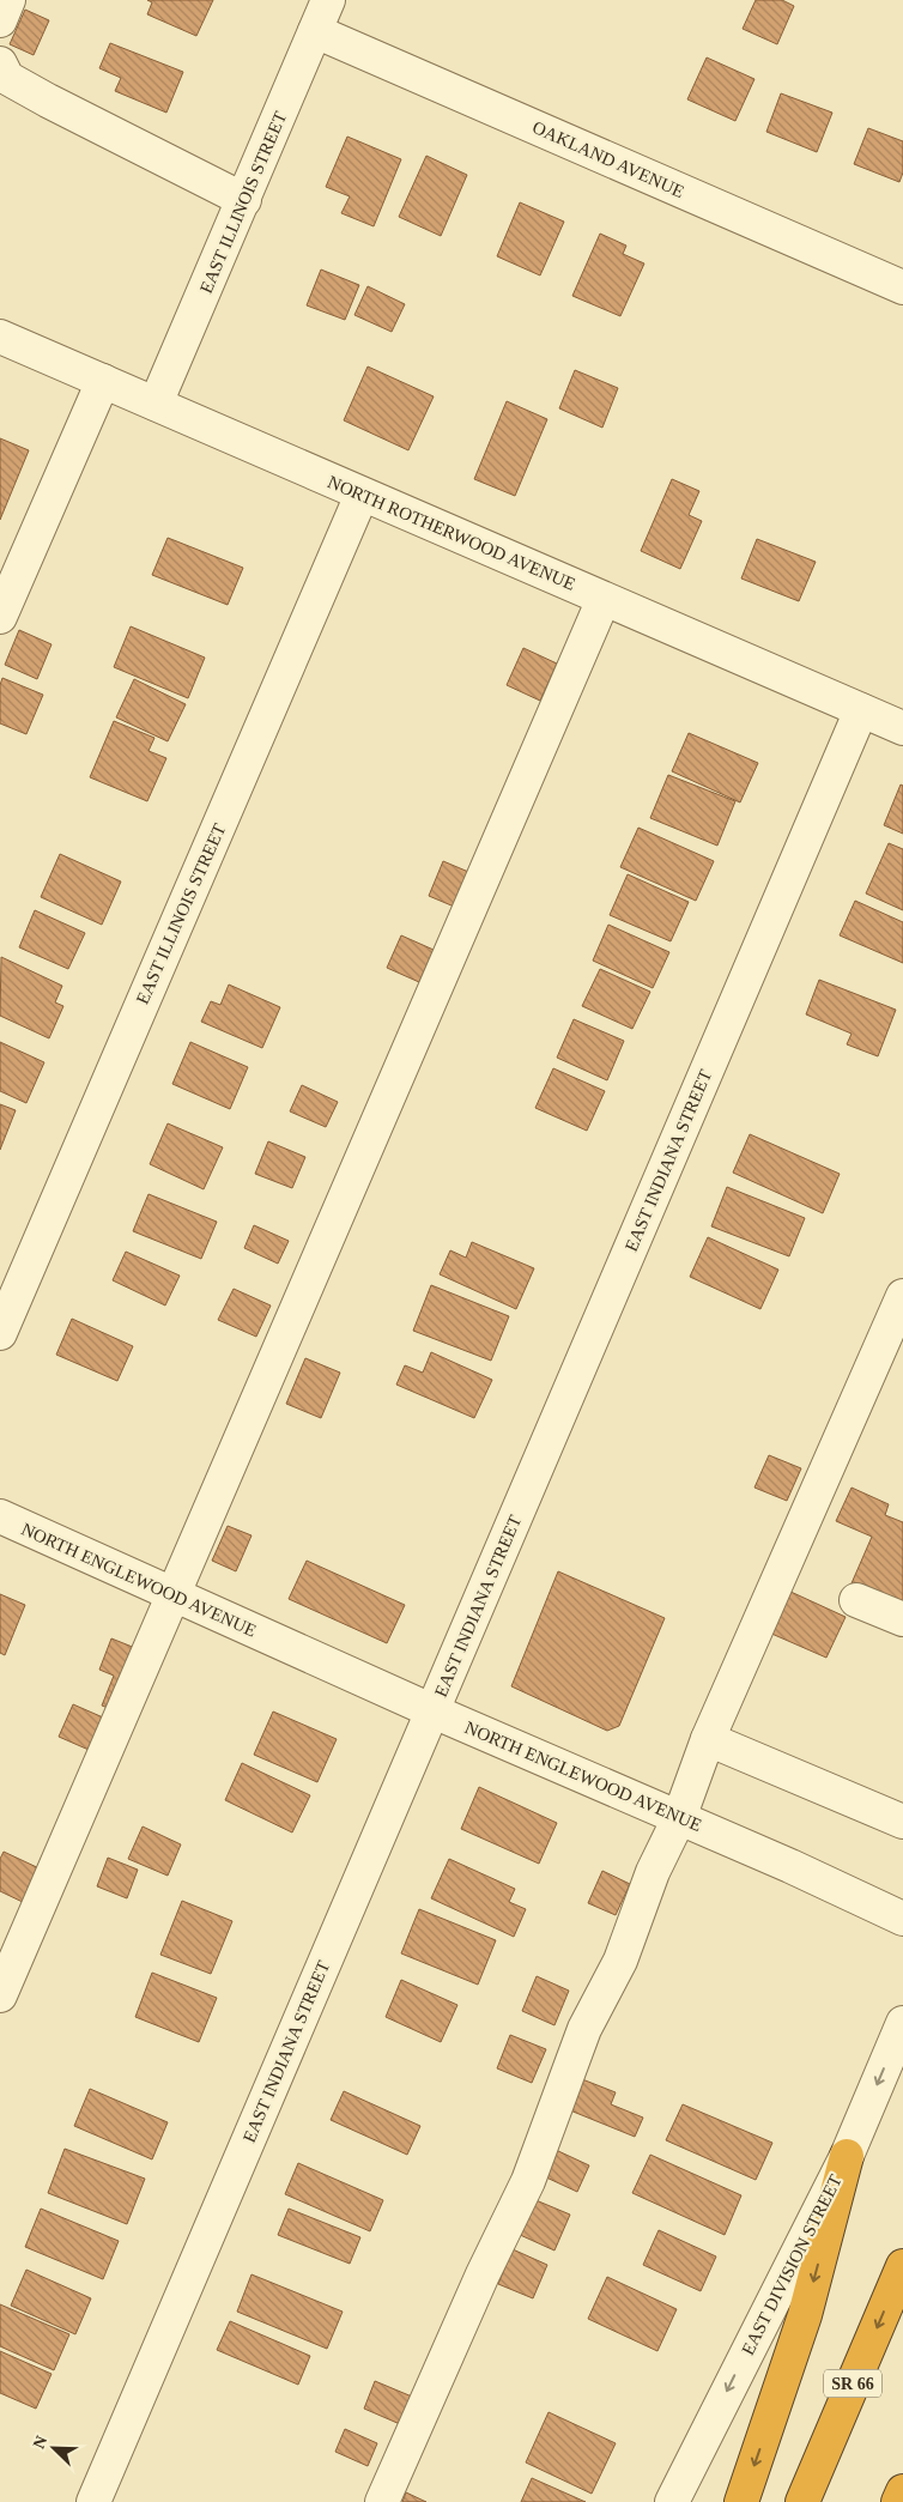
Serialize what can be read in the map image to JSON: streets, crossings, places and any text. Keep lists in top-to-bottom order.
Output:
{
  "streets": {
    "highway": ["SR 66"],
    "street": [
      "OAKLAND AVENUE",
      "EAST ILLINOIS STREET",
      "NORTH ROTHERWOOD AVENUE",
      "EAST INDIANA STREET",
      "NORTH ENGLEWOOD AVENUE",
      "EAST DIVISION STREET"
    ]
  },
  "crossings": [
    ["OAKLAND AVENUE", "EAST ILLINOIS STREET"],
    ["EAST ILLINOIS STREET", "NORTH ROTHERWOOD AVENUE"],
    ["NORTH ROTHERWOOD AVENUE", "EAST INDIANA STREET"],
    ["EAST INDIANA STREET", "NORTH ENGLEWOOD AVENUE"]
  ],
  "north": "top left"
}
